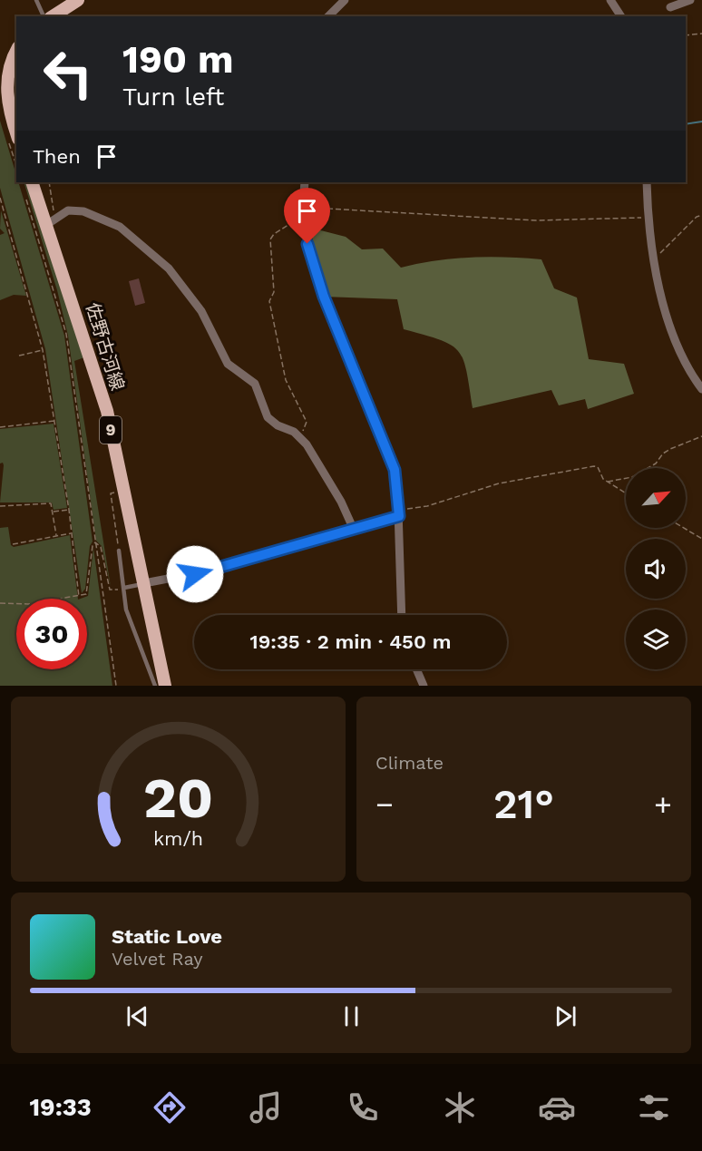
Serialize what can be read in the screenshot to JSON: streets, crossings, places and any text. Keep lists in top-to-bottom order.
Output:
{
  "streets": {
    "main road": ["佐野古河線", "9"]
  },
  "north": "top right",
  "page": {
    "turn": ["190 m", "Turn left"],
    "then": "Then",
    "limit": "30",
    "trip": "19:35 · 2 min · 450 m",
    "tile": "Climate",
    "heat": ["−", "21°", "+"],
    "song": ["Static Love", "Velvet Ray"],
    "tabs": "19:33",
    "gauge": ["20", "km/h"]
  }
}
